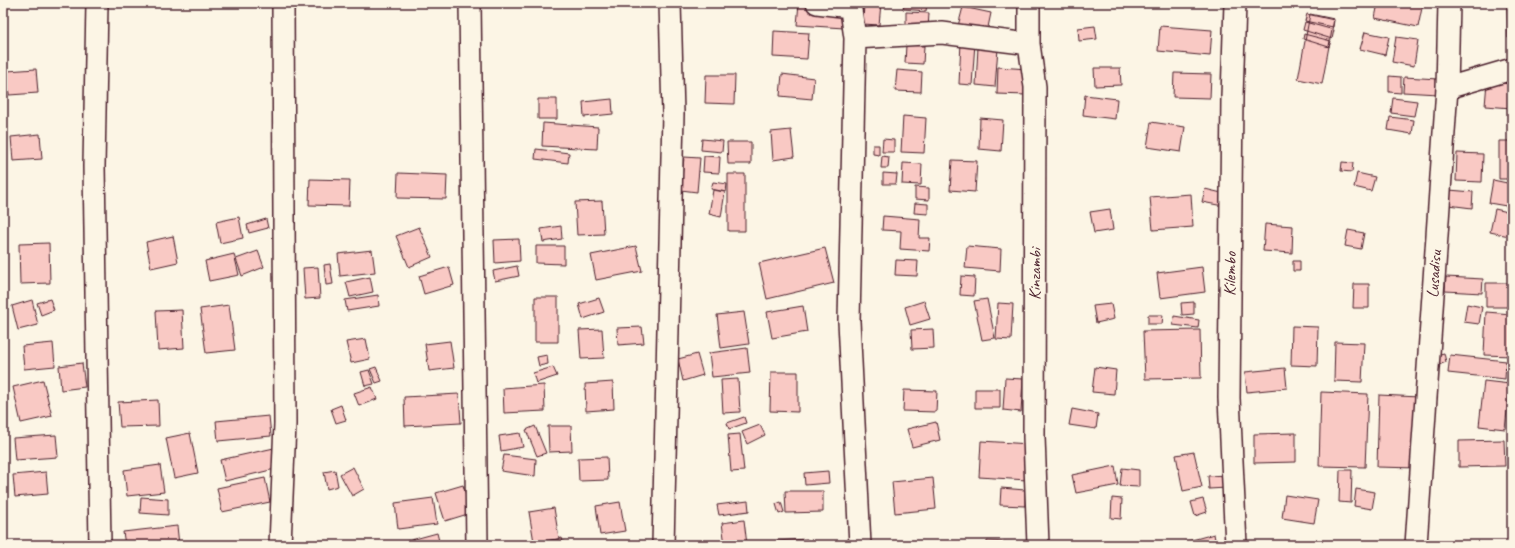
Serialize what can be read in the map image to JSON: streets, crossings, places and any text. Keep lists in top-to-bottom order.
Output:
{
  "streets": {
    "street": ["Kinzambi", "Kilembo", "Lusadisu"]
  }
}
